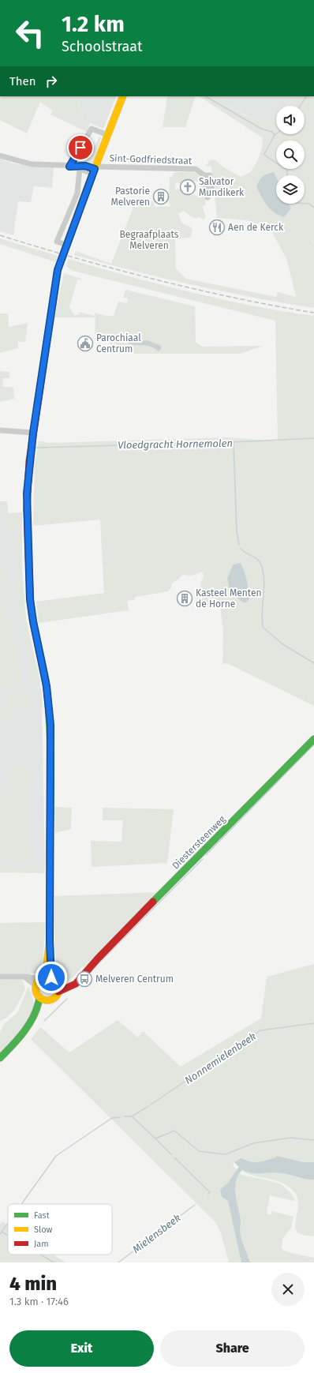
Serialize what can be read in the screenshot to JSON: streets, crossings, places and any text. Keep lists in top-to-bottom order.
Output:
{
  "streets": {
    "main road": ["Diestersteenweg"],
    "street": ["Sint-Godfriedstraat"]
  },
  "water": ["Vloedgracht Hornemolen", "Nonnemielenbeek", "Mielensbeek"],
  "parks": ["Begraafplaats Melveren"],
  "places": {
    "church": ["Salvator Mundikerk"],
    "building": ["Pastorie Melveren", "Kasteel Menten de Horne"],
    "restaurant": ["Aen de Kerck"],
    "public building": ["Parochiaal Centrum"],
    "bus stop": ["Melveren Centrum"]
  },
  "legend": ["Fast", "Slow", "Jam"],
  "page": {
    "turn": ["1.2 km", "Schoolstraat"],
    "then": "Then",
    "heading": ["4 min", "1.3 km · 17:46"],
    "buttons": ["Exit", "Share"]
  }
}
